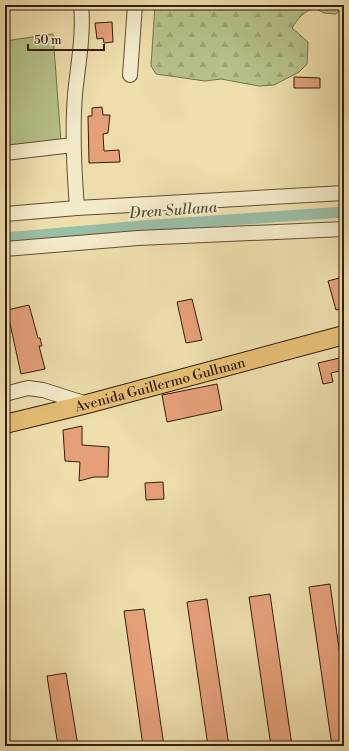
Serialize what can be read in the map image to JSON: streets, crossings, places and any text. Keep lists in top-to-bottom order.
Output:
{
  "streets": {
    "main road": ["Avenida Guillermo Gullman"]
  },
  "water": ["Dren Sullana"],
  "scale_bar": "50 m"
}
